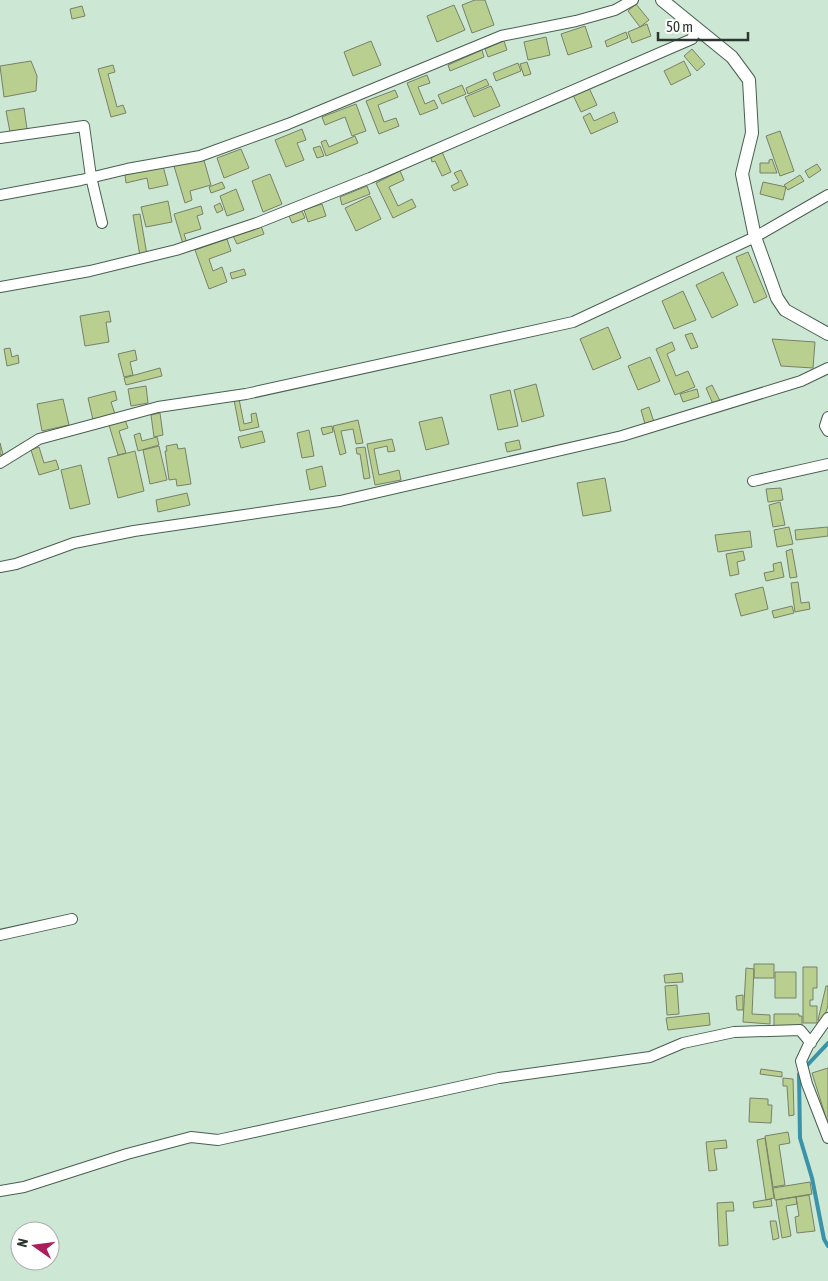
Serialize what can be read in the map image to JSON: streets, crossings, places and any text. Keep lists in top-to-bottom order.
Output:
{
  "scale_bar": "50 m",
  "north": "left"
}
